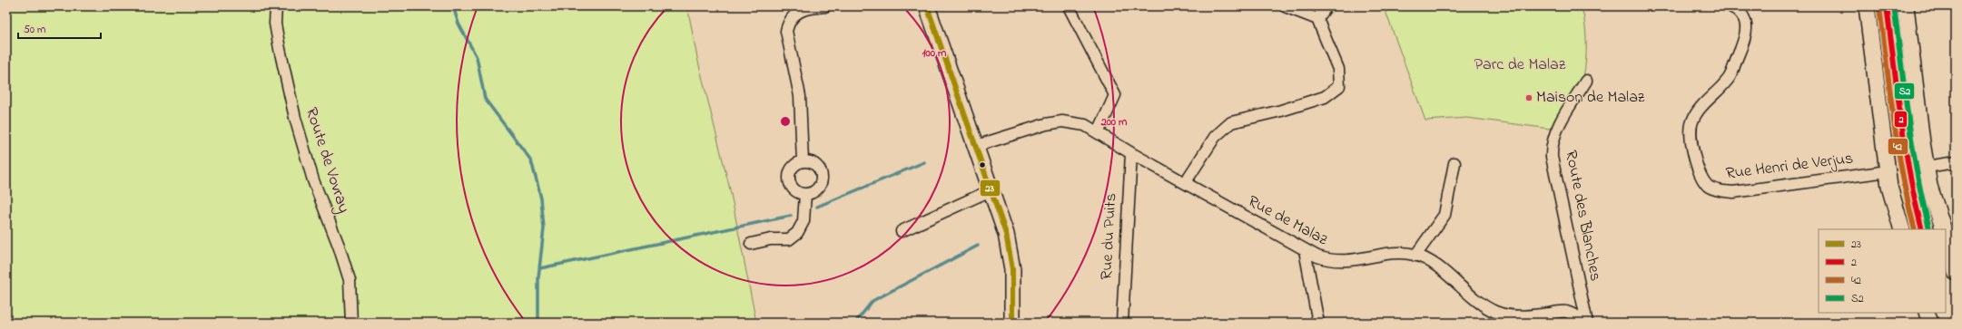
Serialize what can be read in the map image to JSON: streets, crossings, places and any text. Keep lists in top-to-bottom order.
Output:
{
  "streets": {
    "street": [
      "Route de Vovray",
      "Rue Henri de Verjus",
      "Route des Blanches",
      "Rue de Malaz",
      "Rue du Puits"
    ]
  },
  "crossings": [
    ["Route des Blanches", "Rue de Malaz"],
    ["Rue de Malaz", "Rue du Puits"]
  ],
  "parks": ["Parc de Malaz"],
  "places": ["Maison de Malaz"],
  "lines": [
    "transit line 23",
    "transit line 2",
    "transit line S2",
    "transit line 42"
  ],
  "legend": [
    "23",
    "2",
    "42",
    "S2"
  ],
  "scale_bar": "50 m",
  "rings": ["100 m", "200 m"]
}
